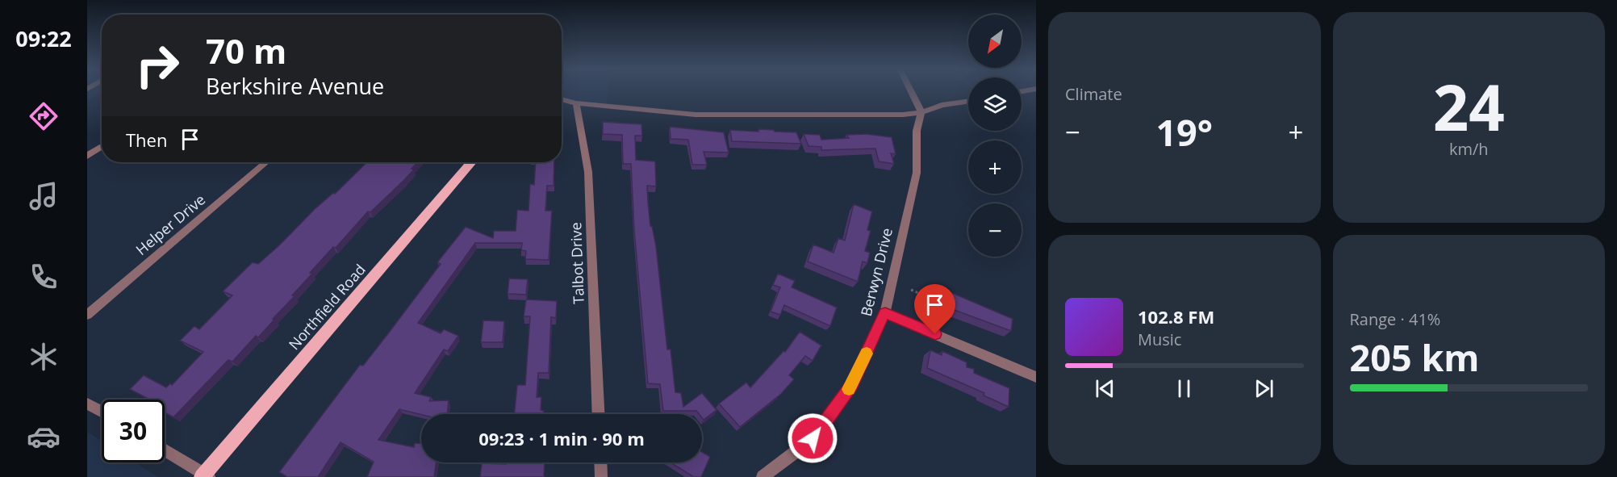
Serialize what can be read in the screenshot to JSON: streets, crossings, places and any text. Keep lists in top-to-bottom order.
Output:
{
  "streets": {
    "main road": ["Northfield Road"],
    "street": ["Helper Drive", "Talbot Drive", "Berwyn Drive"]
  },
  "north": "bottom left",
  "page": {
    "tabs": "09:22",
    "tile": [
      "Climate",
      ["24", "km/h"],
      ["Range · 41%", "205 km"]
    ],
    "map_buttons": ["+", "−"],
    "turn": ["70 m", "Berkshire Avenue"],
    "heat": ["−", "19°", "+"],
    "then": "Then",
    "song": ["102.8 FM", "Music"],
    "limit": "30",
    "trip": "09:23 · 1 min · 90 m"
  }
}
